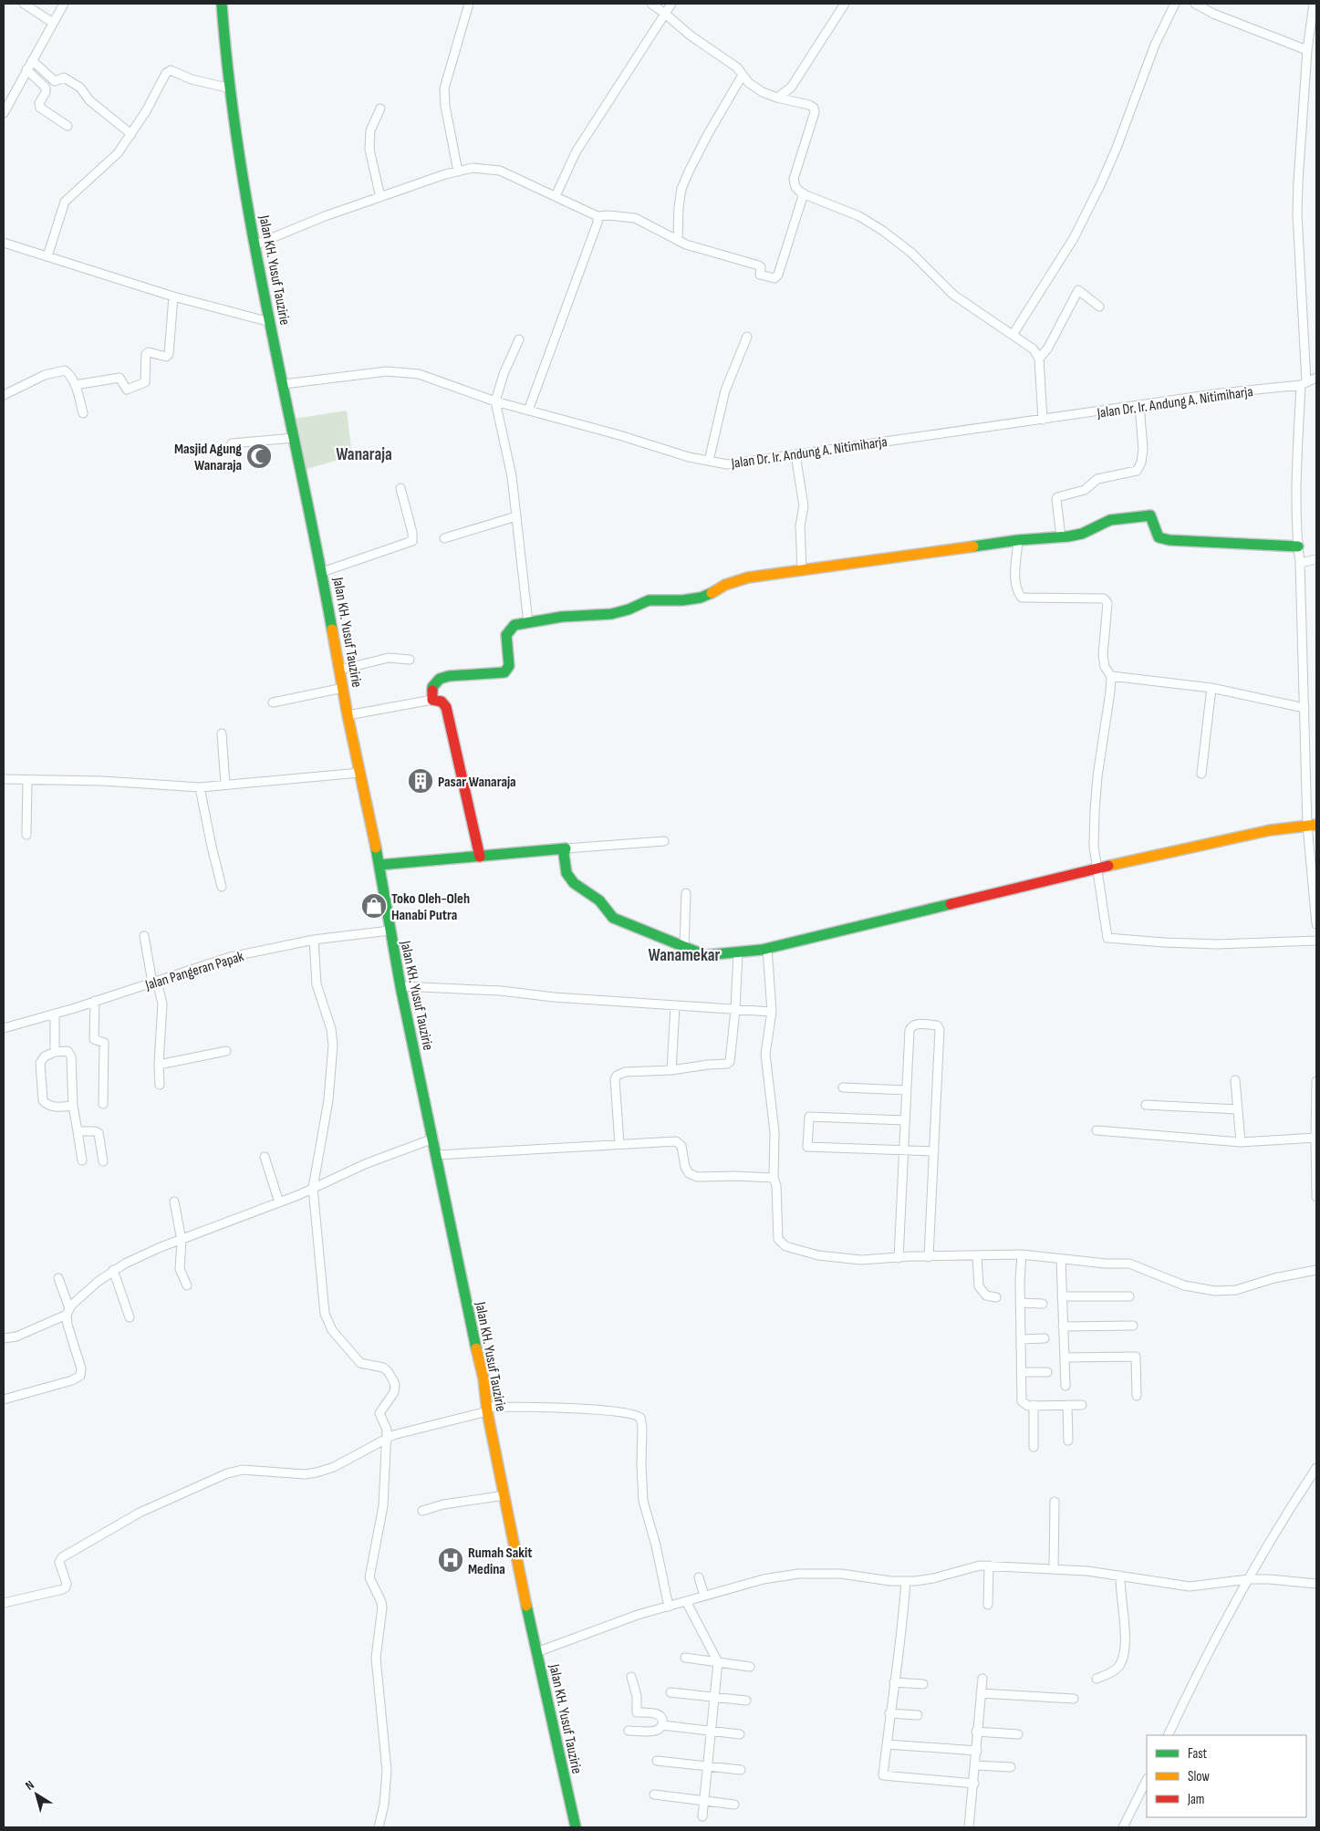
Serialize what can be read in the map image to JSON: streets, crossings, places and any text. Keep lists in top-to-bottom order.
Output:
{
  "streets": {
    "street": ["Jalan KH. Yusuf Tauzirie", "Jalan Dr. Ir. Andung A. Nitimiharja", "Jalan Pangeran Papak"]
  },
  "crossings": [
    ["Jalan KH. Yusuf Tauzirie", "Jalan Dr. Ir. Andung A. Nitimiharja"],
    ["Jalan KH. Yusuf Tauzirie", "Jalan Pangeran Papak"]
  ],
  "districts": ["Wanaraja", "Wanamekar"],
  "places": {
    "mosque": ["Masjid Agung Wanaraja"],
    "building": ["Pasar Wanaraja"],
    "shop": ["Toko Oleh-Oleh Hanabi Putra"],
    "hospital": ["Rumah Sakit Medina"]
  },
  "legend": ["Fast", "Slow", "Jam"],
  "north": "top left"
}
